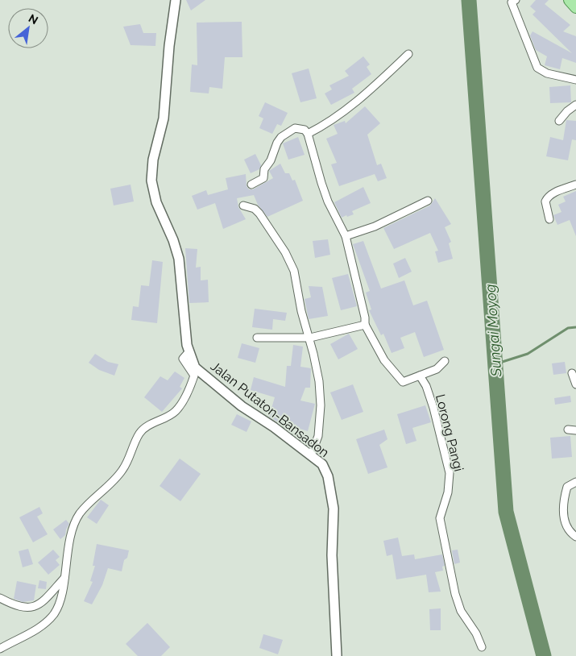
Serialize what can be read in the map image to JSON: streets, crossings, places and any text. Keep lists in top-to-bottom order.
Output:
{
  "streets": {
    "street": ["Jalan Putaton-Bansadon", "Lorong Pangi"]
  },
  "water": ["Sungai Moyog"],
  "north": "top right"
}
